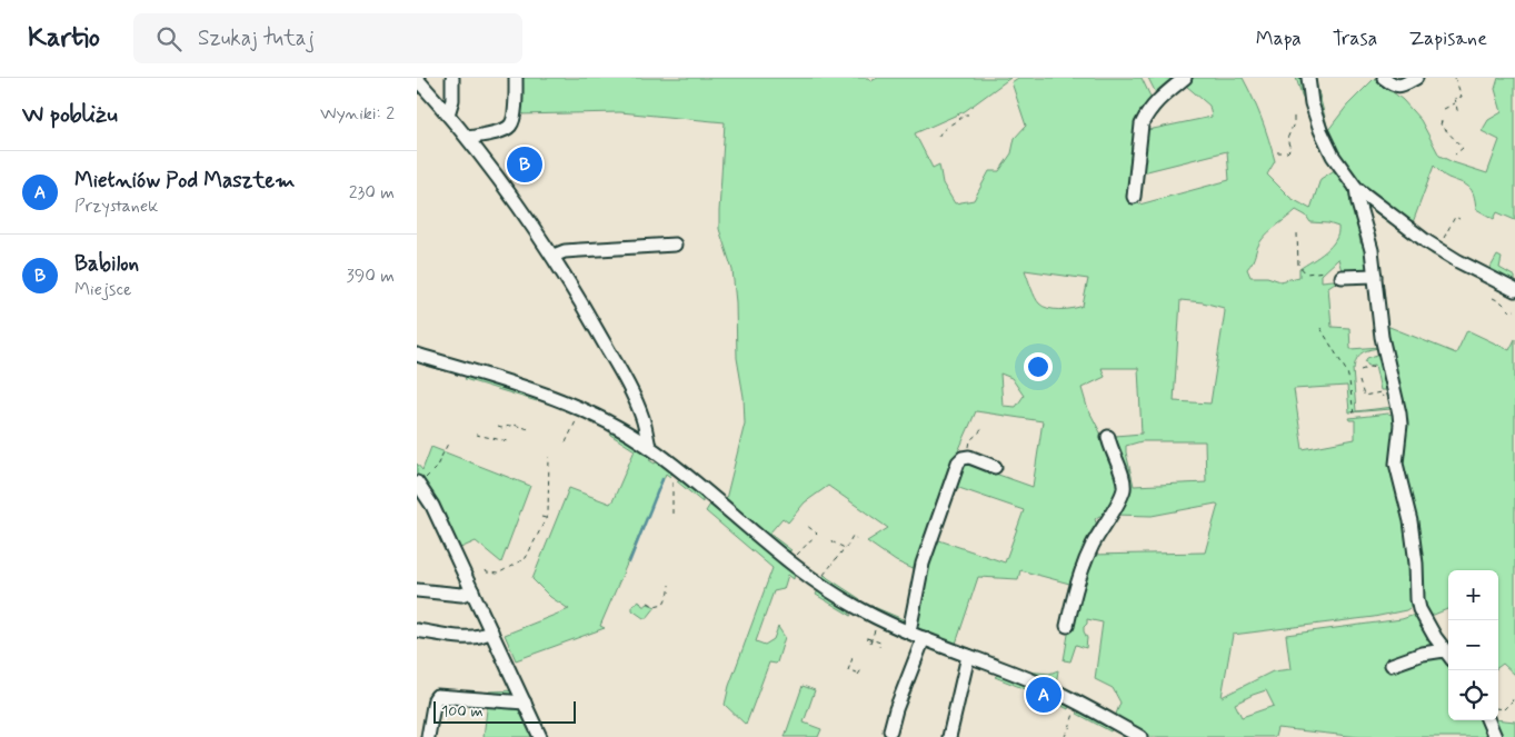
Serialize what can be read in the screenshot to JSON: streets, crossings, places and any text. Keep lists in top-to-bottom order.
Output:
{
  "scale_bar": "100 m",
  "page": {
    "header": "Kartio",
    "search": "Szukaj tutaj",
    "nav": ["Mapa", "Trasa", "Zapisane"],
    "heading": ["W pobliżu", "Wyniki: 2"],
    "pins": ["B", "A"],
    "list": [
      {
        "mark": "A",
        "name": "Mietniów Pod Masztem",
        "note": "Przystanek",
        "value": "230 m"
      },
      {
        "mark": "B",
        "name": "Babilon",
        "note": "Miejsce",
        "value": "390 m"
      }
    ],
    "map_buttons": ["+", "−"],
    "scale": "100 m"
  }
}
